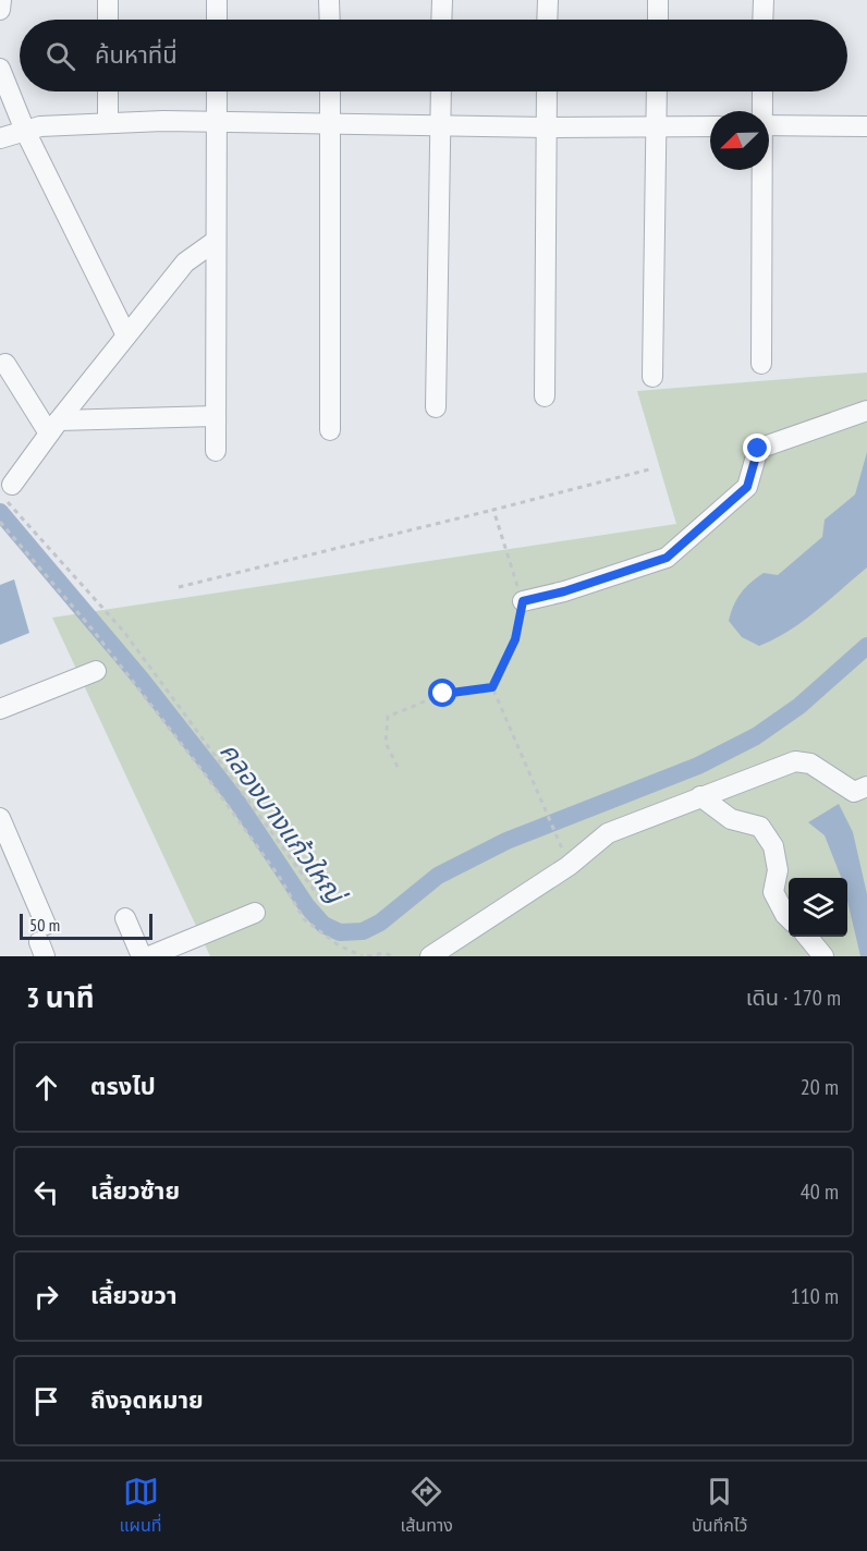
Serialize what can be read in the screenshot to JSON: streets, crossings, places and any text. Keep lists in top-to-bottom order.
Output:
{
  "water": ["คลองบางแก้วใหญ่"],
  "scale_bar": "50 m",
  "north": "bottom left",
  "page": {
    "search": "ค้นหาที่นี่",
    "scale": "50 m",
    "heading": ["3 นาที", "เดิน · 170 m"],
    "list": [
      ["ตรงไป", "20 m"],
      ["เลี้ยวซ้าย", "40 m"],
      ["เลี้ยวขวา", "110 m"],
      "ถึงจุดหมาย"
    ],
    "nav": ["แผนที่", "เส้นทาง", "บันทึกไว้"]
  }
}
